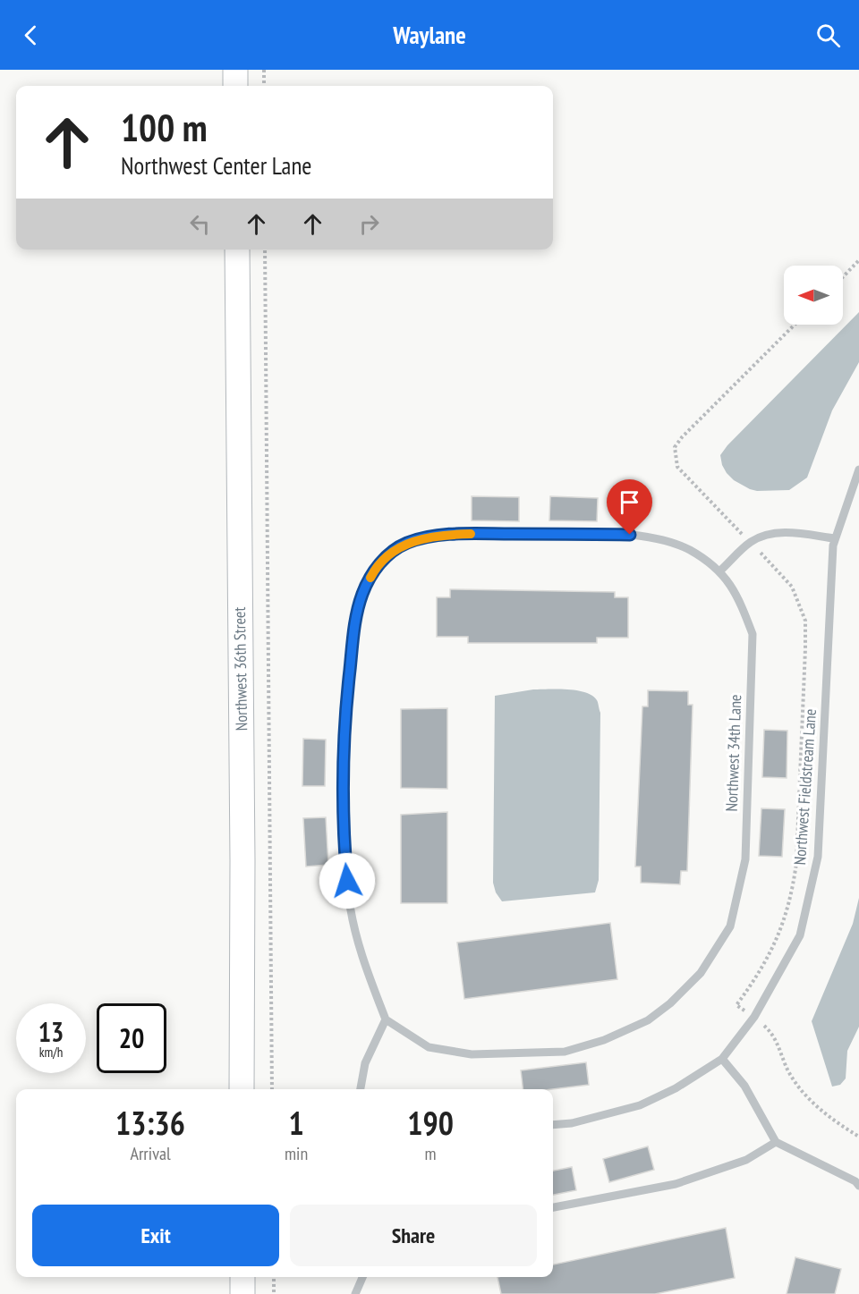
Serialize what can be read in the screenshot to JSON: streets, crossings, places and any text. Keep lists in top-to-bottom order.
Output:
{
  "streets": {
    "main road": ["Northwest 36th Street"],
    "lane": ["Northwest 34th Lane", "Northwest Fieldstream Lane"]
  },
  "north": "left",
  "page": {
    "header": "Waylane",
    "turn": ["100 m", "Northwest Center Lane"],
    "speed": "13 km/h",
    "limit": "20",
    "eta": [
      "13:36",
      "Arrival",
      "1",
      "min",
      "190",
      "m"
    ],
    "buttons": ["Exit", "Share"]
  }
}
